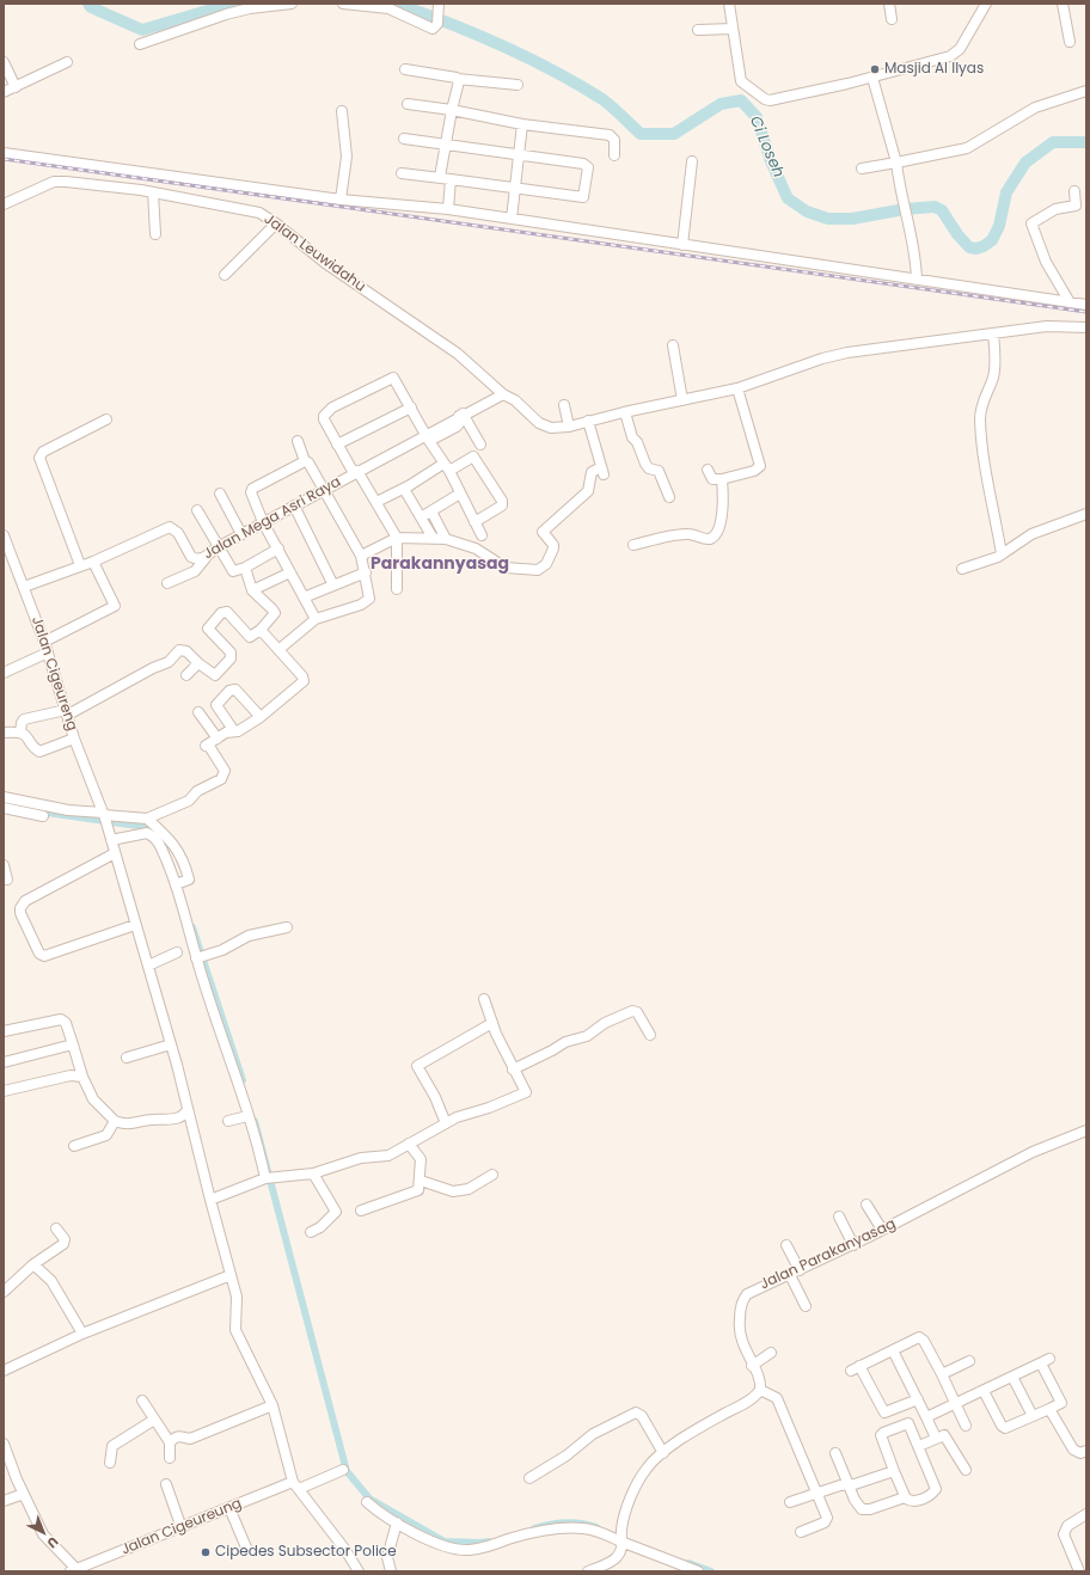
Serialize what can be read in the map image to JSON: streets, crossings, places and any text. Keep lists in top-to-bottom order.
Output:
{
  "streets": {
    "street": [
      "Jalan Leuwidahu",
      "Jalan Mega Asri Raya",
      "Jalan Cigeureng",
      "Jalan Parakanyasag",
      "Jalan Cigeureung"
    ]
  },
  "crossings": [
    ["Jalan Leuwidahu", "Jalan Mega Asri Raya"],
    ["Jalan Mega Asri Raya", "Jalan Cigeureng"],
    ["Jalan Cigeureng", "Jalan Cigeureung"]
  ],
  "districts": ["Parakannyasag"],
  "water": ["Ci Loseh"],
  "places": ["Masjid Al Ilyas", "Cipedes Subsector Police"],
  "north": "bottom right"
}
